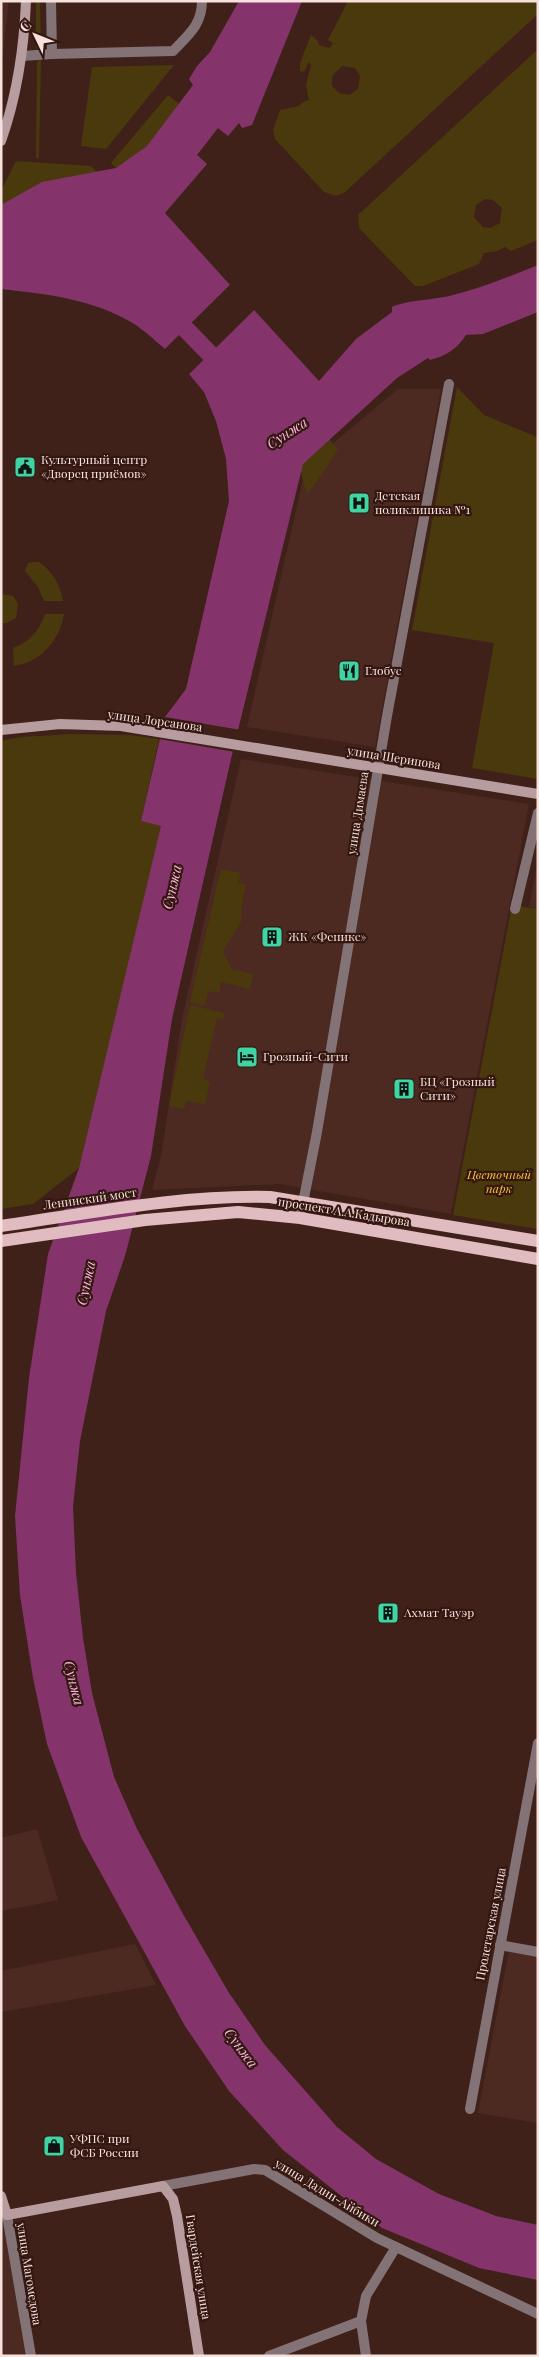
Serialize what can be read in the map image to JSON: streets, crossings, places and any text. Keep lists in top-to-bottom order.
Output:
{
  "streets": {
    "main road": [
      "улица Лорсанова",
      "улица Шерипова",
      "Ленинский мост",
      "проспект А.А.Кадырова",
      "улица Дадин-Айбики",
      "Гвардейская улица",
      "улица Магомедова"
    ],
    "street": ["улица Димаева", "Пролетарская улица"]
  },
  "crossings": [
    ["улица Лорсанова", "улица Шерипова"],
    ["улица Шерипова", "улица Димаева"],
    ["улица Димаева", "проспект А.А.Кадырова"],
    ["Ленинский мост", "проспект А.А.Кадырова"],
    ["улица Дадин-Айбики", "Гвардейская улица"],
    ["улица Дадин-Айбики", "улица Магомедова"]
  ],
  "water": ["Сунжа"],
  "parks": ["Цветочный парк"],
  "places": {
    "public building": ["Культурный центр «Дворец приёмов»"],
    "hospital": ["Детская поликлиника №1"],
    "restaurant": ["Глобус"],
    "building": ["ЖК «Феникс»", "БЦ «Грозный Сити»", "Ахмат Тауэр"],
    "hotel": ["Грозный-Сити"],
    "shop": ["УФПС при ФСБ России"]
  },
  "north": "top left"
}
